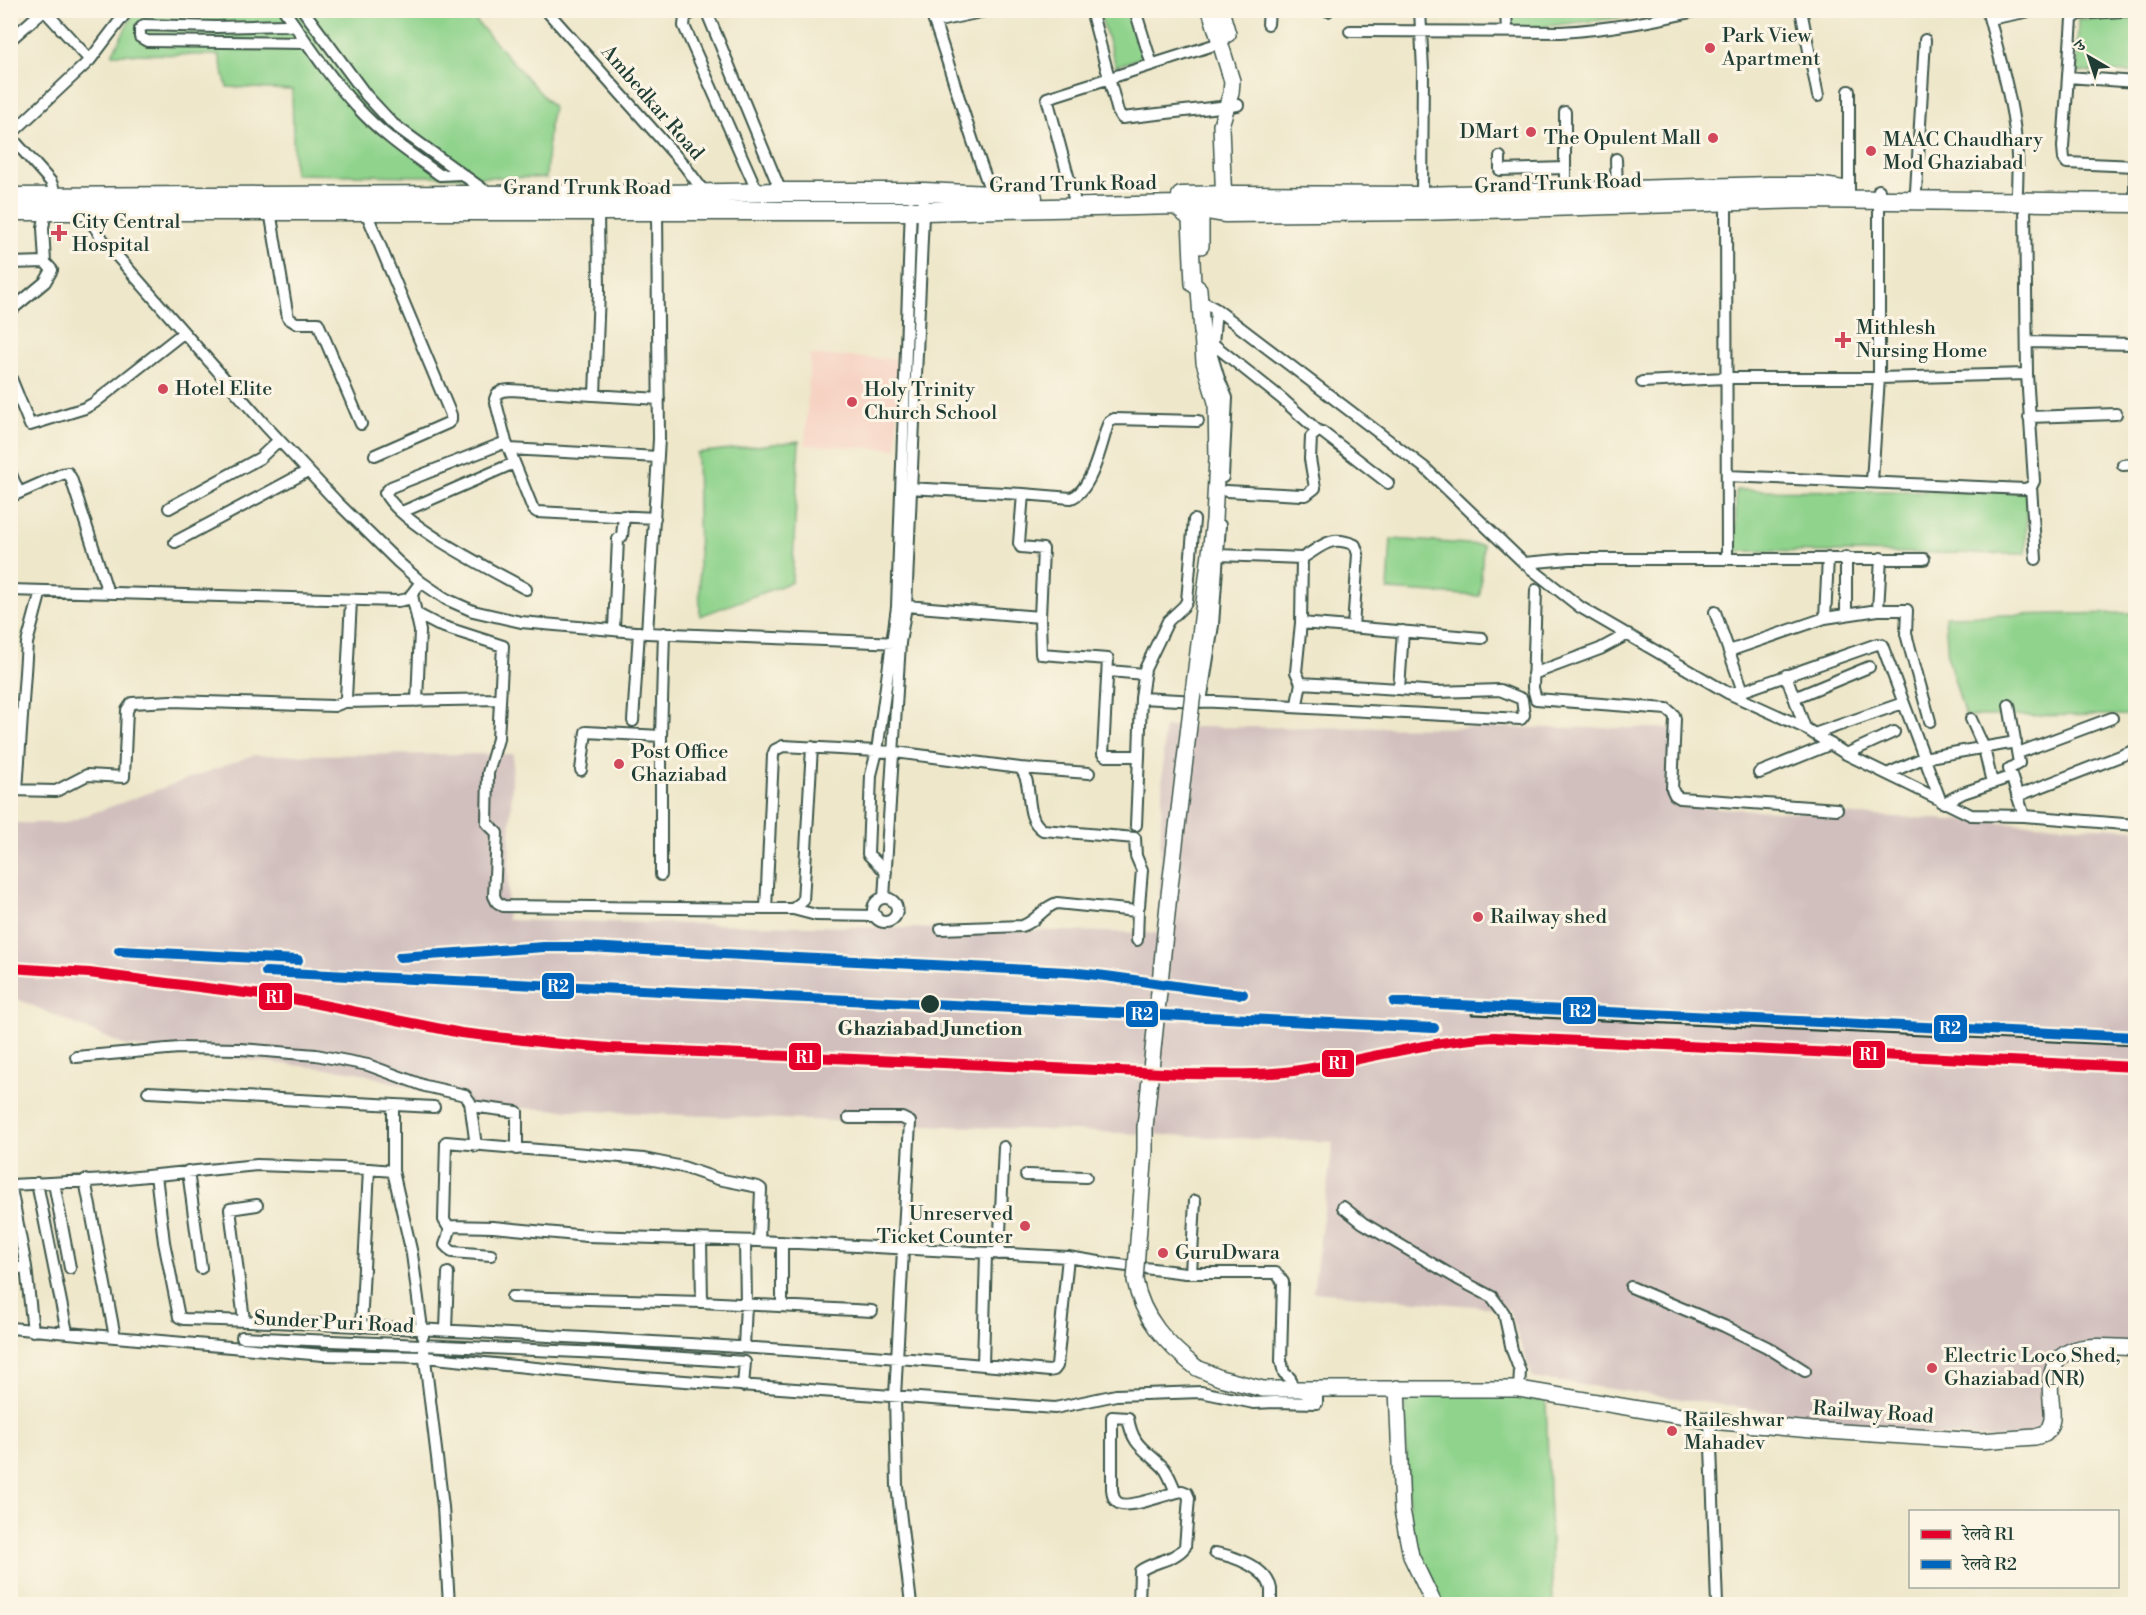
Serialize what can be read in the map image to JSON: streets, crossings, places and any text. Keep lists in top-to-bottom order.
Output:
{
  "streets": {
    "highway": ["Grand Trunk Road"],
    "street": ["Ambedkar Road", "Sunder Puri Road", "Railway Road"]
  },
  "crossings": [
    ["Ambedkar Road", "Grand Trunk Road"]
  ],
  "places": {
    "other": [
      "Park View Apartment",
      "DMart",
      "The Opulent Mall",
      "MAAC Chaudhary Mod Ghaziabad",
      "Hotel Elite",
      "Holy Trinity Church School",
      "Post Office Ghaziabad",
      "Railway shed",
      "Ghaziabad Junction",
      "Unreserved Ticket Counter",
      "GuruDwara",
      "Electric Loco Shed, Ghaziabad (NR)",
      "Raileshwar Mahadev"
    ],
    "health": ["City Central Hospital", "Mithlesh Nursing Home"]
  },
  "lines": ["rail line R2", "rail line R1"],
  "legend": ["रेलवे R1", "रेलवे R2"],
  "north": "top left"
}
